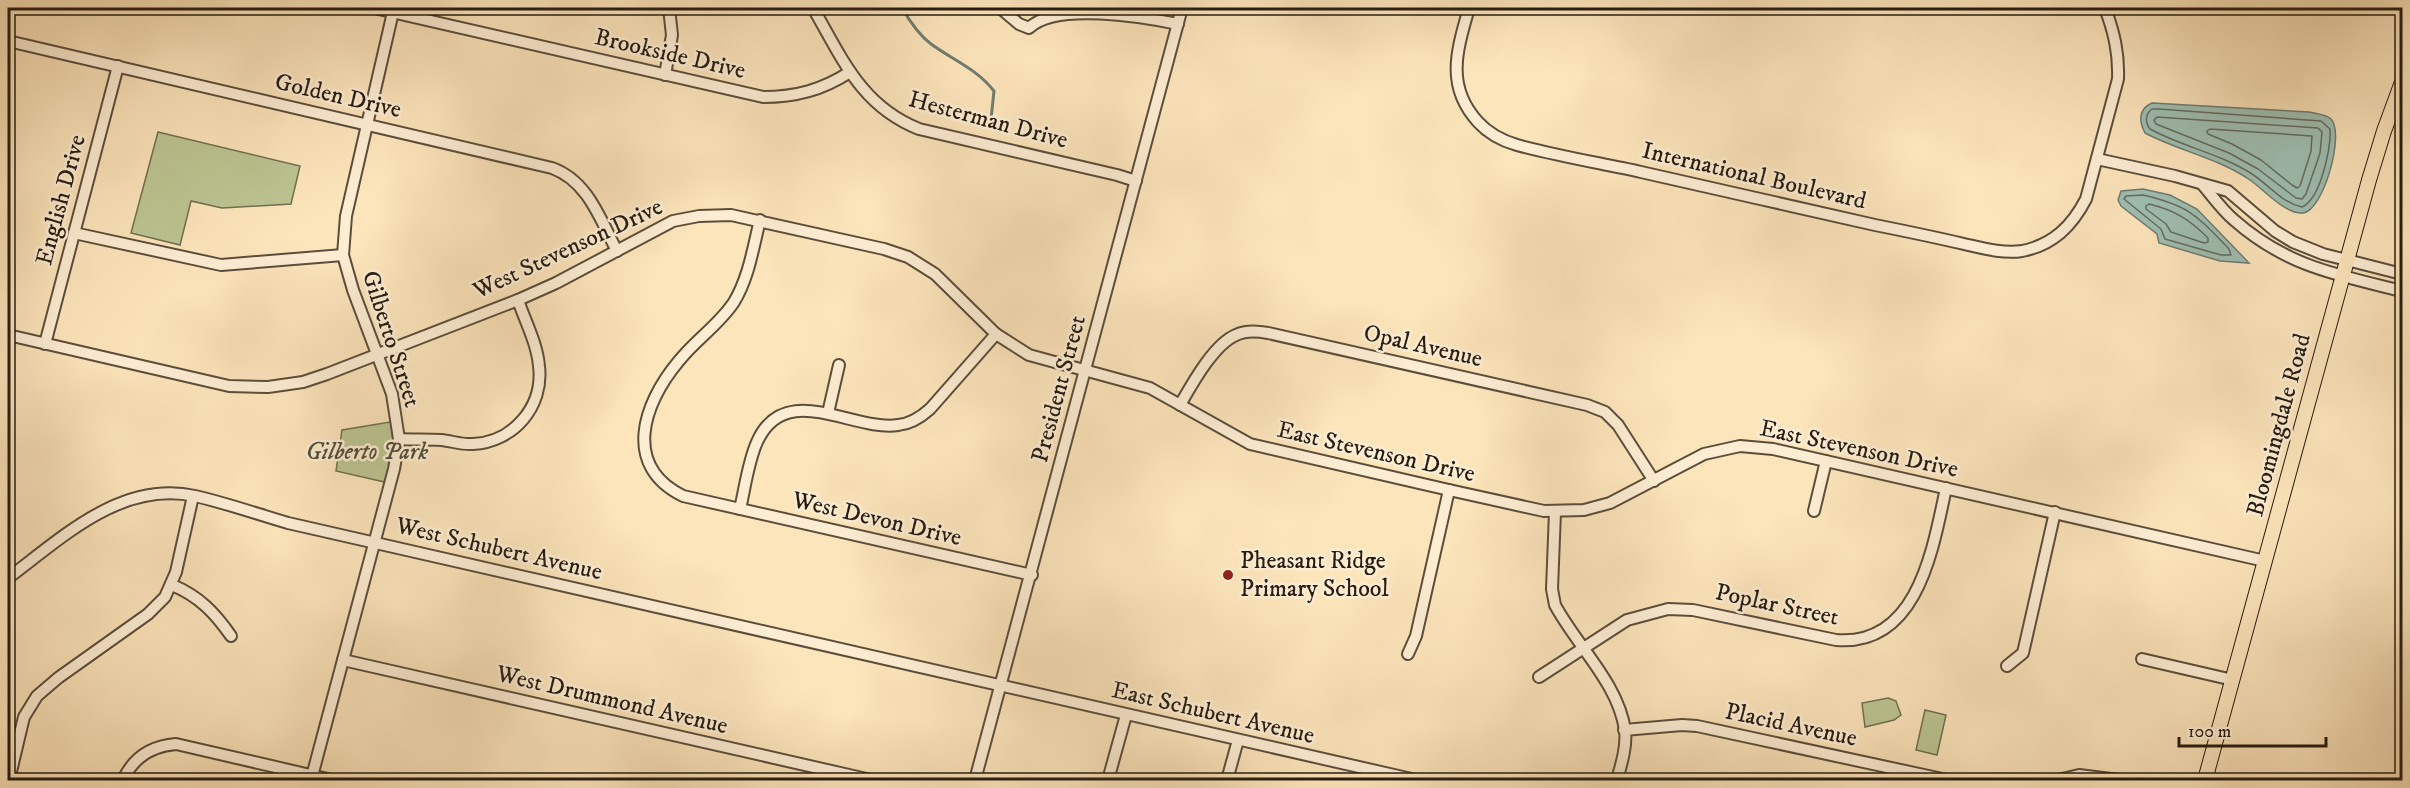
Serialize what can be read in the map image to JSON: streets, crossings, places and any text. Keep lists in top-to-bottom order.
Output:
{
  "streets": {
    "main road": ["Bloomingdale Road"],
    "street": [
      "Brookside Drive",
      "Golden Drive",
      "Hesterman Drive",
      "International Boulevard",
      "English Drive",
      "West Stevenson Drive",
      "Gilberto Street",
      "Opal Avenue",
      "President Street",
      "East Stevenson Drive",
      "West Devon Drive",
      "West Schubert Avenue",
      "Poplar Street",
      "West Drummond Avenue",
      "East Schubert Avenue",
      "Placid Avenue"
    ]
  },
  "crossings": [
    ["Brookside Drive", "Hesterman Drive"],
    ["Brookside Drive", "Gilberto Street"],
    ["Golden Drive", "English Drive"],
    ["Golden Drive", "West Stevenson Drive"],
    ["Golden Drive", "Gilberto Street"],
    ["Hesterman Drive", "President Street"],
    ["English Drive", "West Stevenson Drive"],
    ["West Stevenson Drive", "Gilberto Street"],
    ["West Stevenson Drive", "President Street"],
    ["West Stevenson Drive", "East Stevenson Drive"],
    ["West Stevenson Drive", "West Devon Drive"],
    ["Gilberto Street", "West Schubert Avenue"],
    ["Gilberto Street", "West Drummond Avenue"],
    ["Opal Avenue", "East Stevenson Drive"],
    ["President Street", "East Stevenson Drive"],
    ["President Street", "West Devon Drive"],
    ["President Street", "West Schubert Avenue"],
    ["President Street", "East Schubert Avenue"],
    ["Bloomingdale Road", "East Stevenson Drive"],
    ["East Stevenson Drive", "Poplar Street"],
    ["West Schubert Avenue", "East Schubert Avenue"]
  ],
  "parks": ["Gilberto Park"],
  "places": ["Pheasant Ridge Primary School"],
  "scale_bar": "100 m"
}
